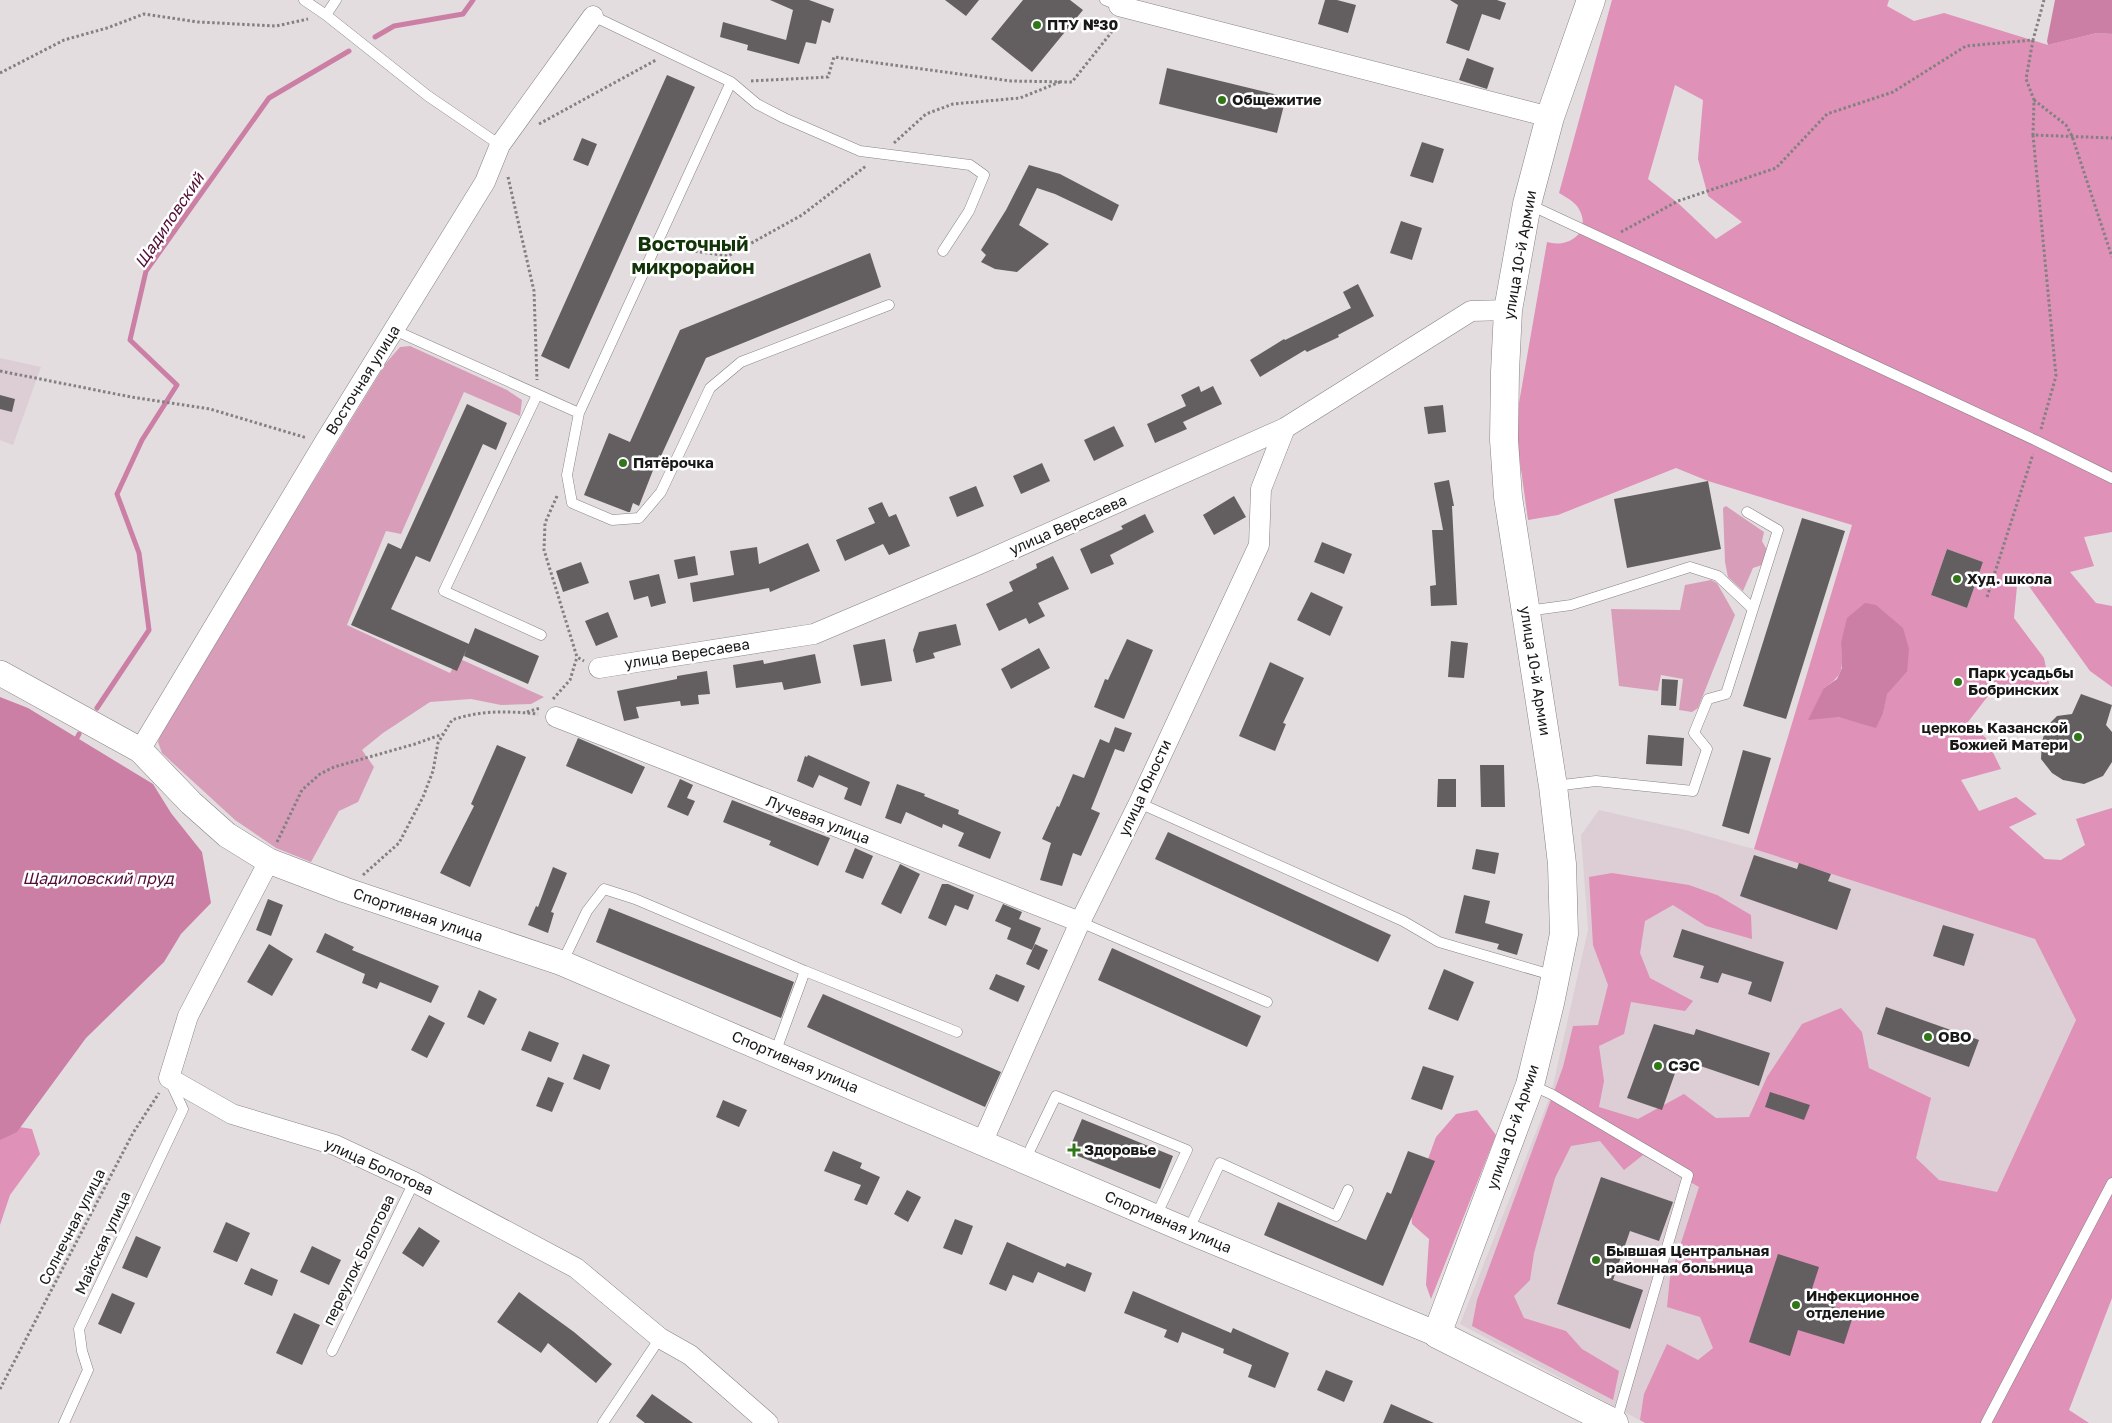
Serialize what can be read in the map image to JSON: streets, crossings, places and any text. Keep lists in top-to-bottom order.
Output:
{
  "streets": {
    "main road": ["улица 10-й Армии", "Спортивная улица"],
    "street": [
      "Восточная улица",
      "улица Вересаева",
      "улица Юности",
      "Лучевая улица",
      "улица Болотова"
    ],
    "lane": ["Майская улица", "переулок Болотова"],
    "path": ["Солнечная улица"]
  },
  "crossings": [
    ["улица 10-й Армии", "улица Вересаева"],
    ["улица 10-й Армии", "Спортивная улица"],
    ["Восточная улица", "Спортивная улица"],
    ["улица Вересаева", "улица Юности"],
    ["улица Юности", "Лучевая улица"],
    ["улица Юности", "Спортивная улица"],
    ["улица Болотова", "Солнечная улица"],
    ["улица Болотова", "Майская улица"],
    ["улица Болотова", "переулок Болотова"],
    ["Солнечная улица", "Майская улица"]
  ],
  "districts": ["Восточный микрорайон"],
  "water": ["Щадиловский", "Щадиловский пруд"],
  "places": {
    "other": [
      "ПТУ №30",
      "Общежитие",
      "Пятёрочка",
      "Худ. школа",
      "Парк усадьбы Бобринских",
      "церковь Казанской Божией Матери",
      "ОВО",
      "СЭС",
      "Бывшая Центральная районная больница",
      "Инфекционное отделение"
    ],
    "health": ["Здоровье"]
  }
}
